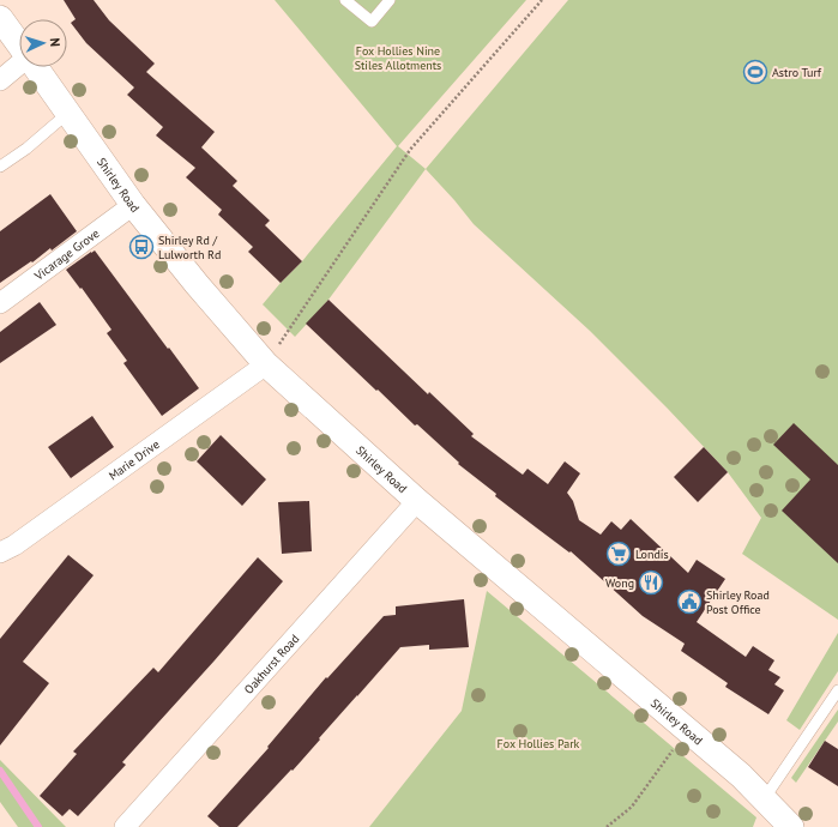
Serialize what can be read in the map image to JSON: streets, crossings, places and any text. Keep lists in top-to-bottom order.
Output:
{
  "streets": {
    "street": [
      "Shirley Road",
      "Vicarage Grove",
      "Marie Drive",
      "Oakhurst Road"
    ]
  },
  "crossings": [
    ["Shirley Road", "Vicarage Grove"],
    ["Shirley Road", "Marie Drive"],
    ["Shirley Road", "Oakhurst Road"]
  ],
  "parks": ["Fox Hollies Nine Stiles Allotments", "Fox Hollies Park"],
  "places": {
    "sports": ["Astro Turf"],
    "bus stop": ["Shirley Rd / Lulworth Rd"],
    "supermarket": ["Londis"],
    "restaurant": ["Wong"],
    "public building": ["Shirley Road Post Office"]
  },
  "north": "right"
}
